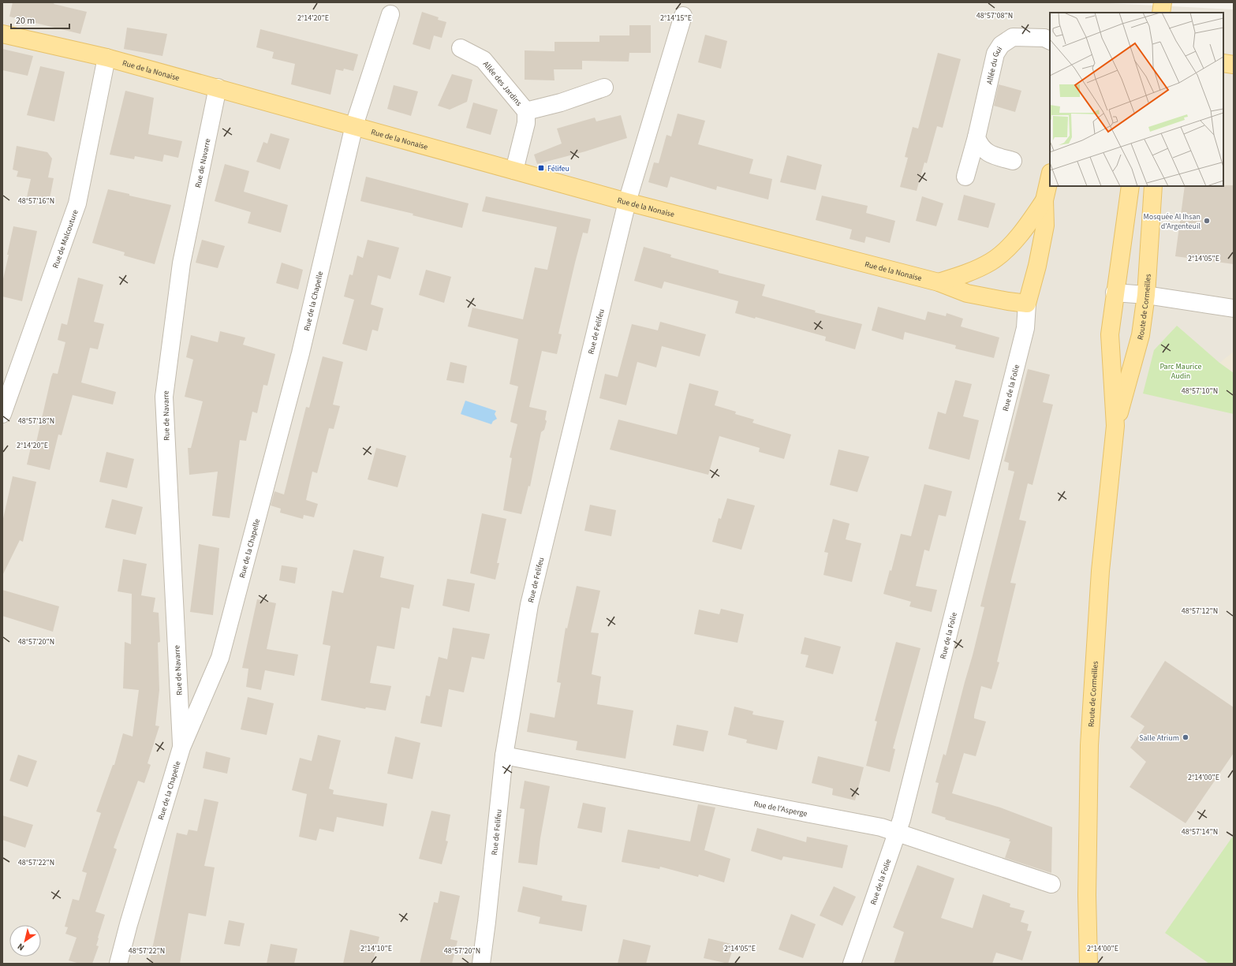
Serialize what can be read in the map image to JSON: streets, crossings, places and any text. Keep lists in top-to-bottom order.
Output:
{
  "streets": {
    "main road": ["Rue de la Nonaise", "Route de Cormeilles"],
    "street": [
      "Allée du Gui",
      "Allée des Jardins",
      "Rue de Navarre",
      "Rue de Malcouture",
      "Rue de la Chapelle",
      "Rue de Felifeu",
      "Rue de la Folie",
      "Rue de l'Asperge"
    ]
  },
  "crossings": [
    ["Rue de la Nonaise", "Allée des Jardins"],
    ["Rue de la Nonaise", "Rue de Navarre"],
    ["Rue de la Nonaise", "Rue de Malcouture"],
    ["Rue de la Nonaise", "Rue de la Chapelle"],
    ["Rue de la Nonaise", "Rue de Felifeu"],
    ["Rue de la Nonaise", "Rue de la Folie"],
    ["Rue de Navarre", "Rue de la Chapelle"],
    ["Rue de Felifeu", "Rue de l'Asperge"],
    ["Rue de la Folie", "Rue de l'Asperge"]
  ],
  "parks": ["Parc Maurice Audin"],
  "places": {
    "transit": ["Félifeu"],
    "other": ["Mosquée Al Ihsan d'Argenteuil", "Salle Atrium"]
  },
  "scale_bar": "20 m",
  "north": "bottom left",
  "coordinates": [
    "48°57'08\"N",
    "2°14'20\"E",
    "2°14'15\"E",
    "48°57'16\"N",
    "2°14'05\"E",
    "48°57'10\"N",
    "48°57'18\"N",
    "48°57'12\"N",
    "48°57'20\"N",
    "2°14'00\"E",
    "48°57'14\"N",
    "48°57'22\"N",
    "2°14'10\"E"
  ]
}
